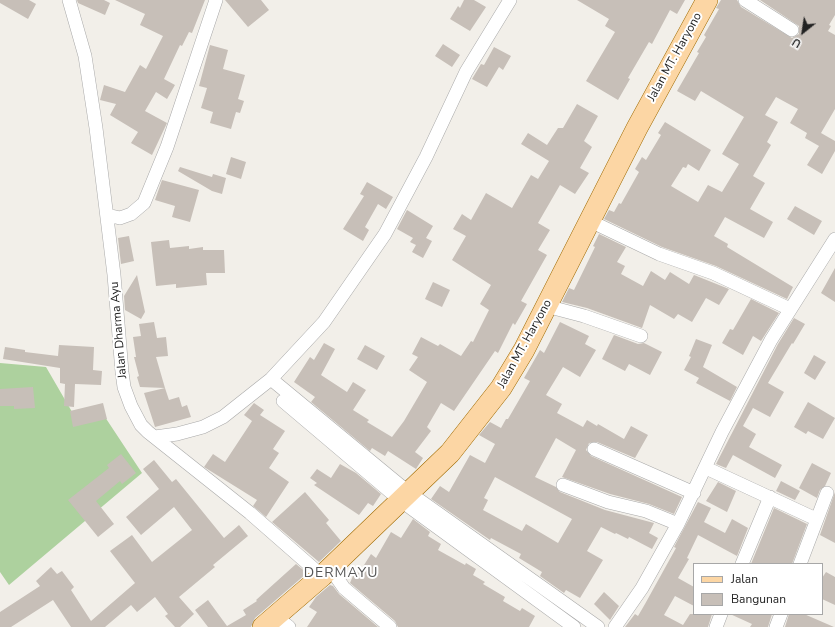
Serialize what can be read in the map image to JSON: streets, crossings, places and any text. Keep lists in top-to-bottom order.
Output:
{
  "streets": {
    "main road": ["Jalan MT. Haryono"],
    "street": ["Jalan Dharma Ayu"]
  },
  "crossings": [
    ["Jalan MT. Haryono", "Jalan Dharma Ayu"]
  ],
  "districts": ["DERMAYU"],
  "legend": ["Jalan", "Bangunan"],
  "north": "bottom left"
}
